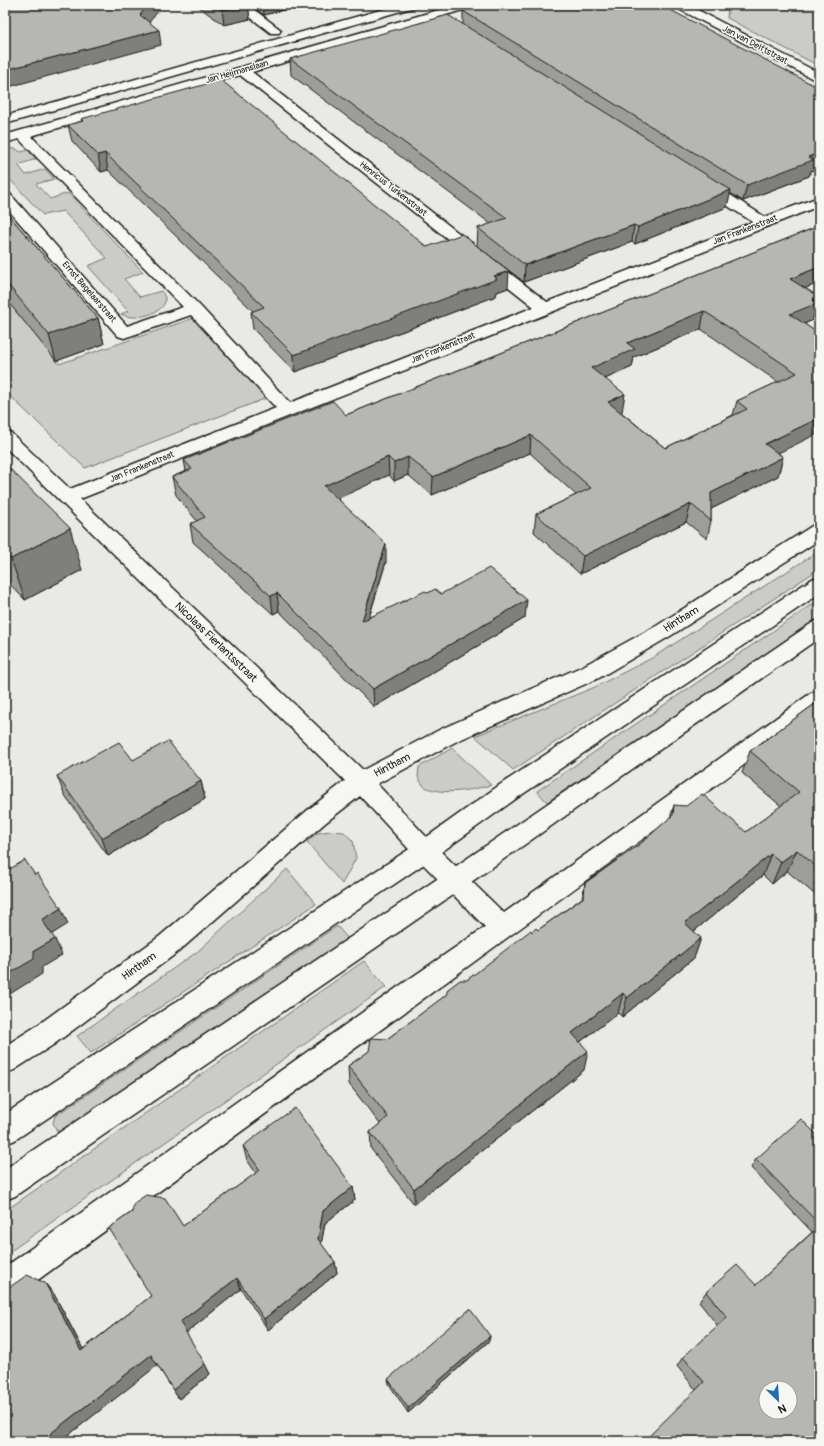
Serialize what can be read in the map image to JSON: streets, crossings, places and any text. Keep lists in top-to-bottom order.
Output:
{
  "streets": {
    "street": [
      "Jan van Delftstraat",
      "Jan Heijmanslaan",
      "Henricus Turkenstraat",
      "Jan Frankenstraat",
      "Ernst Bagelaarstraat",
      "Hintham",
      "Nicolaas Fierlantsstraat"
    ]
  },
  "crossings": [
    ["Jan Heijmanslaan", "Henricus Turkenstraat"],
    ["Henricus Turkenstraat", "Jan Frankenstraat"],
    ["Jan Frankenstraat", "Nicolaas Fierlantsstraat"],
    ["Hintham", "Nicolaas Fierlantsstraat"]
  ],
  "north": "bottom right"
}
